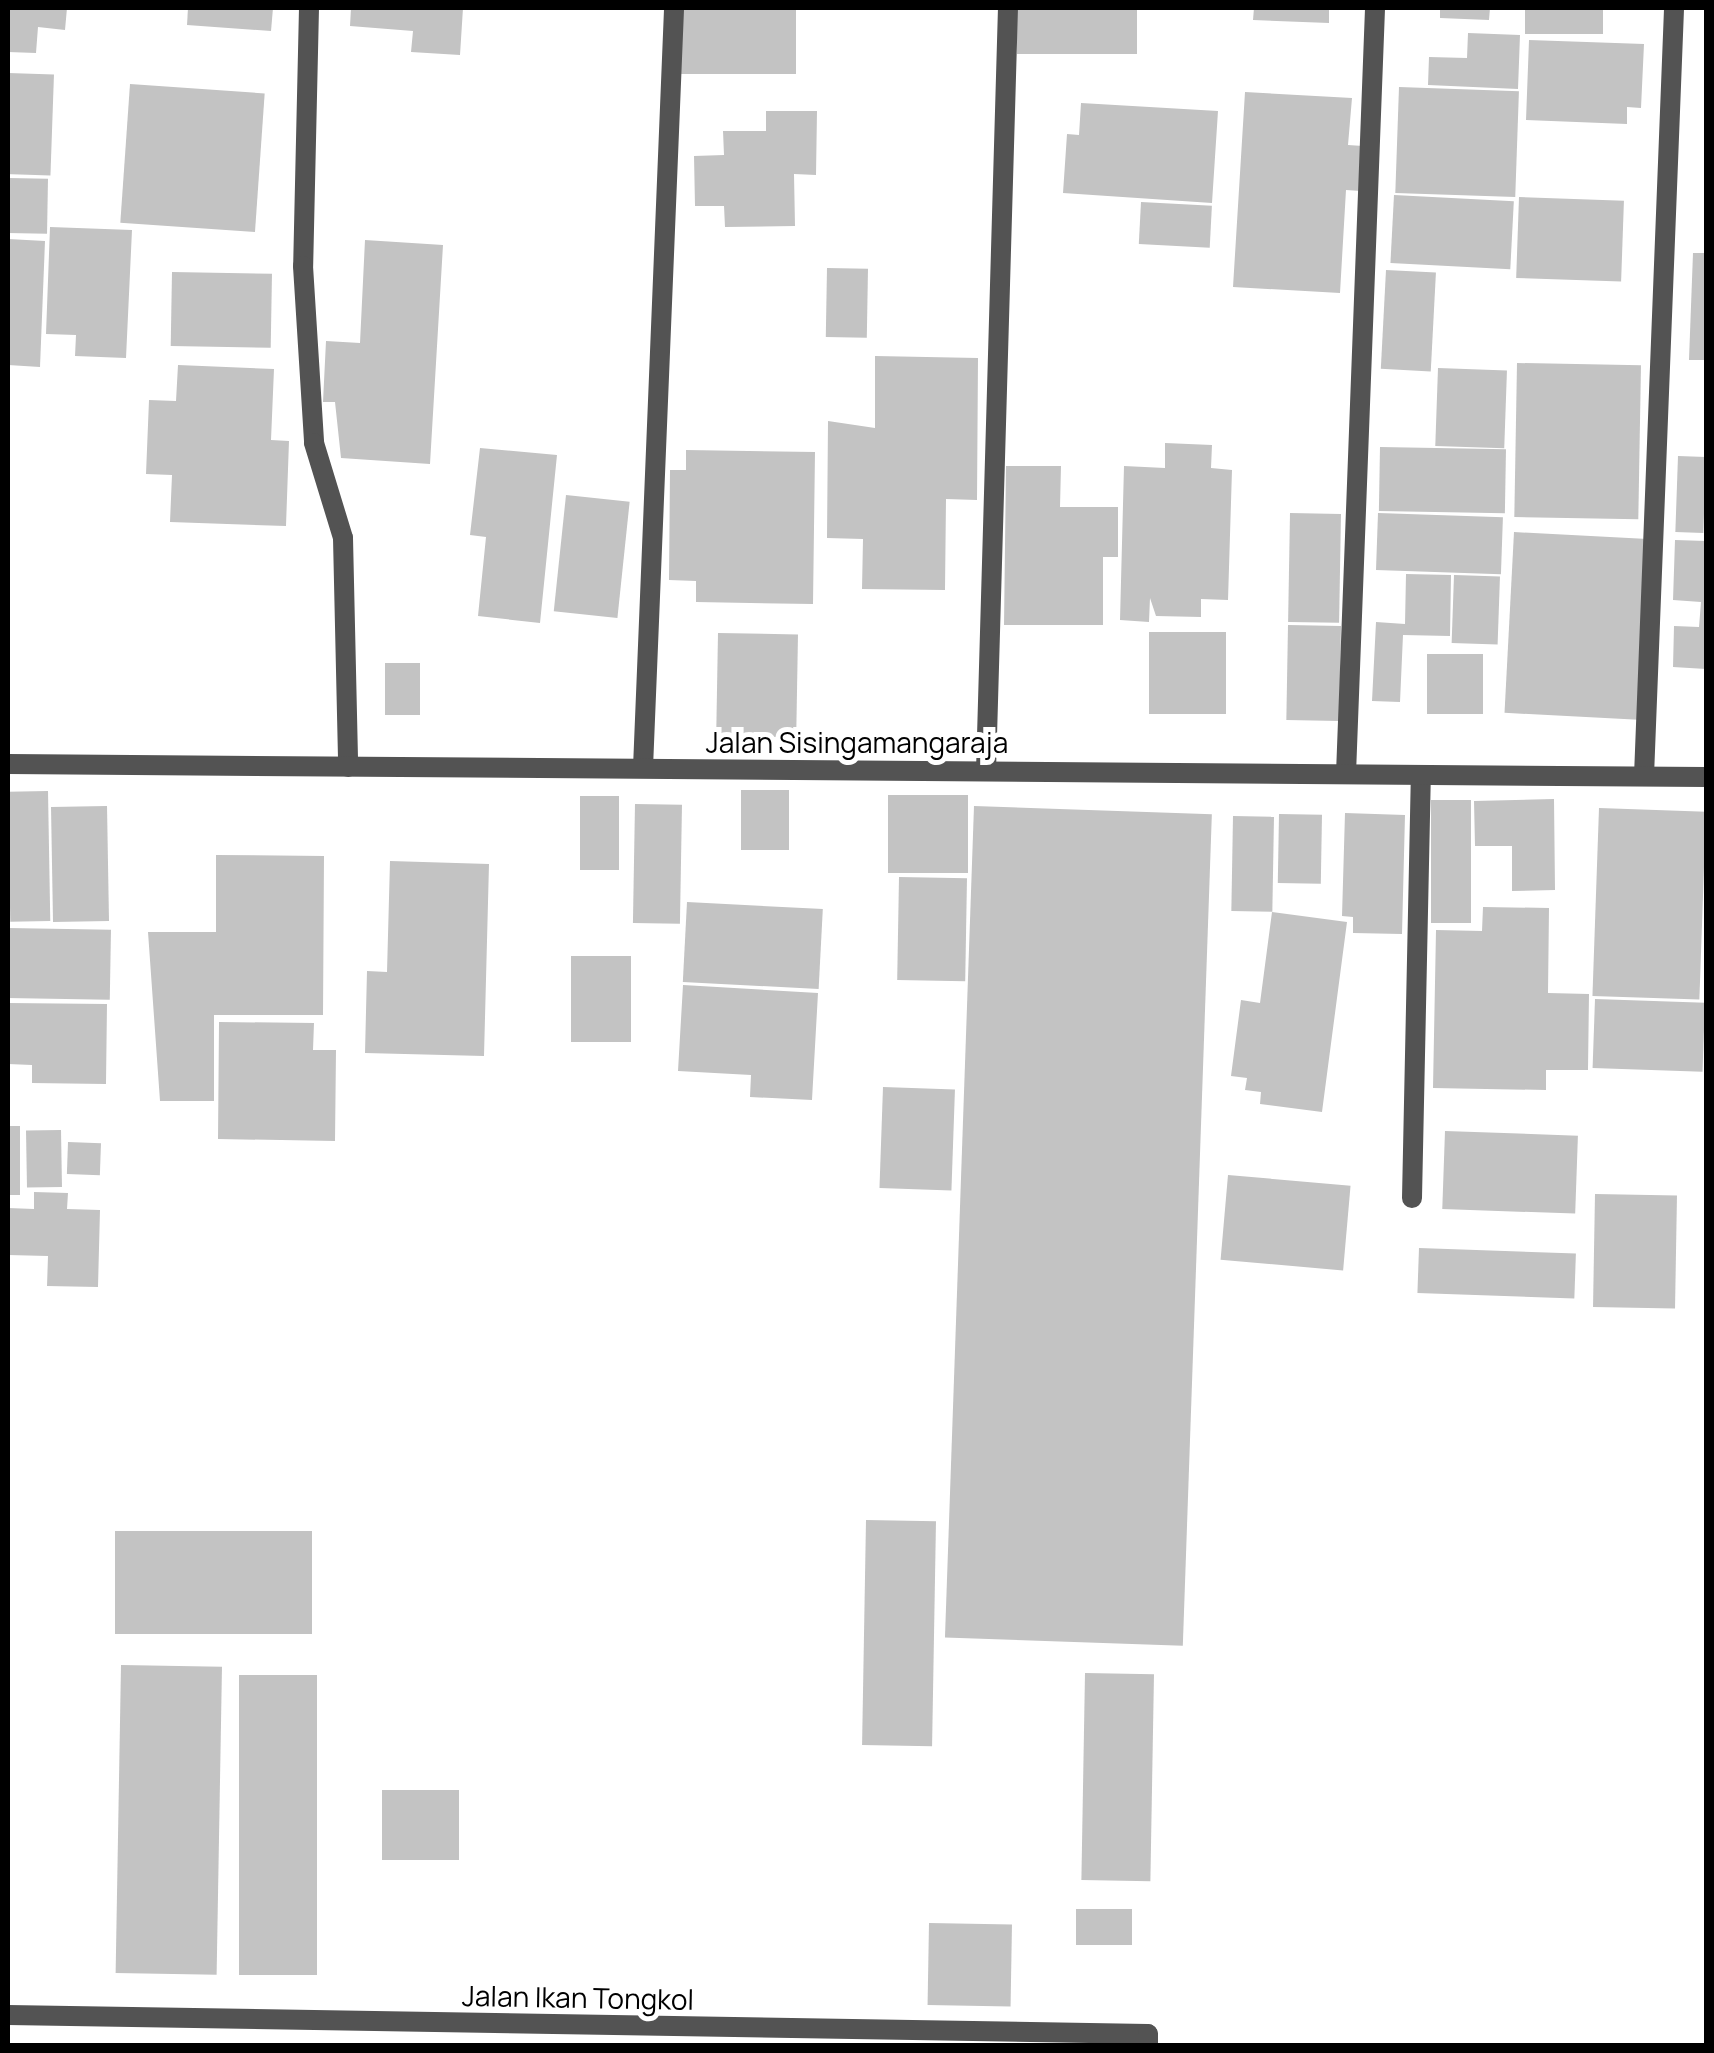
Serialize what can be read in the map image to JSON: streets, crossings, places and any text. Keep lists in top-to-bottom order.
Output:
{
  "streets": {
    "street": ["Jalan Sisingamangaraja", "Jalan Ikan Tongkol"]
  }
}
